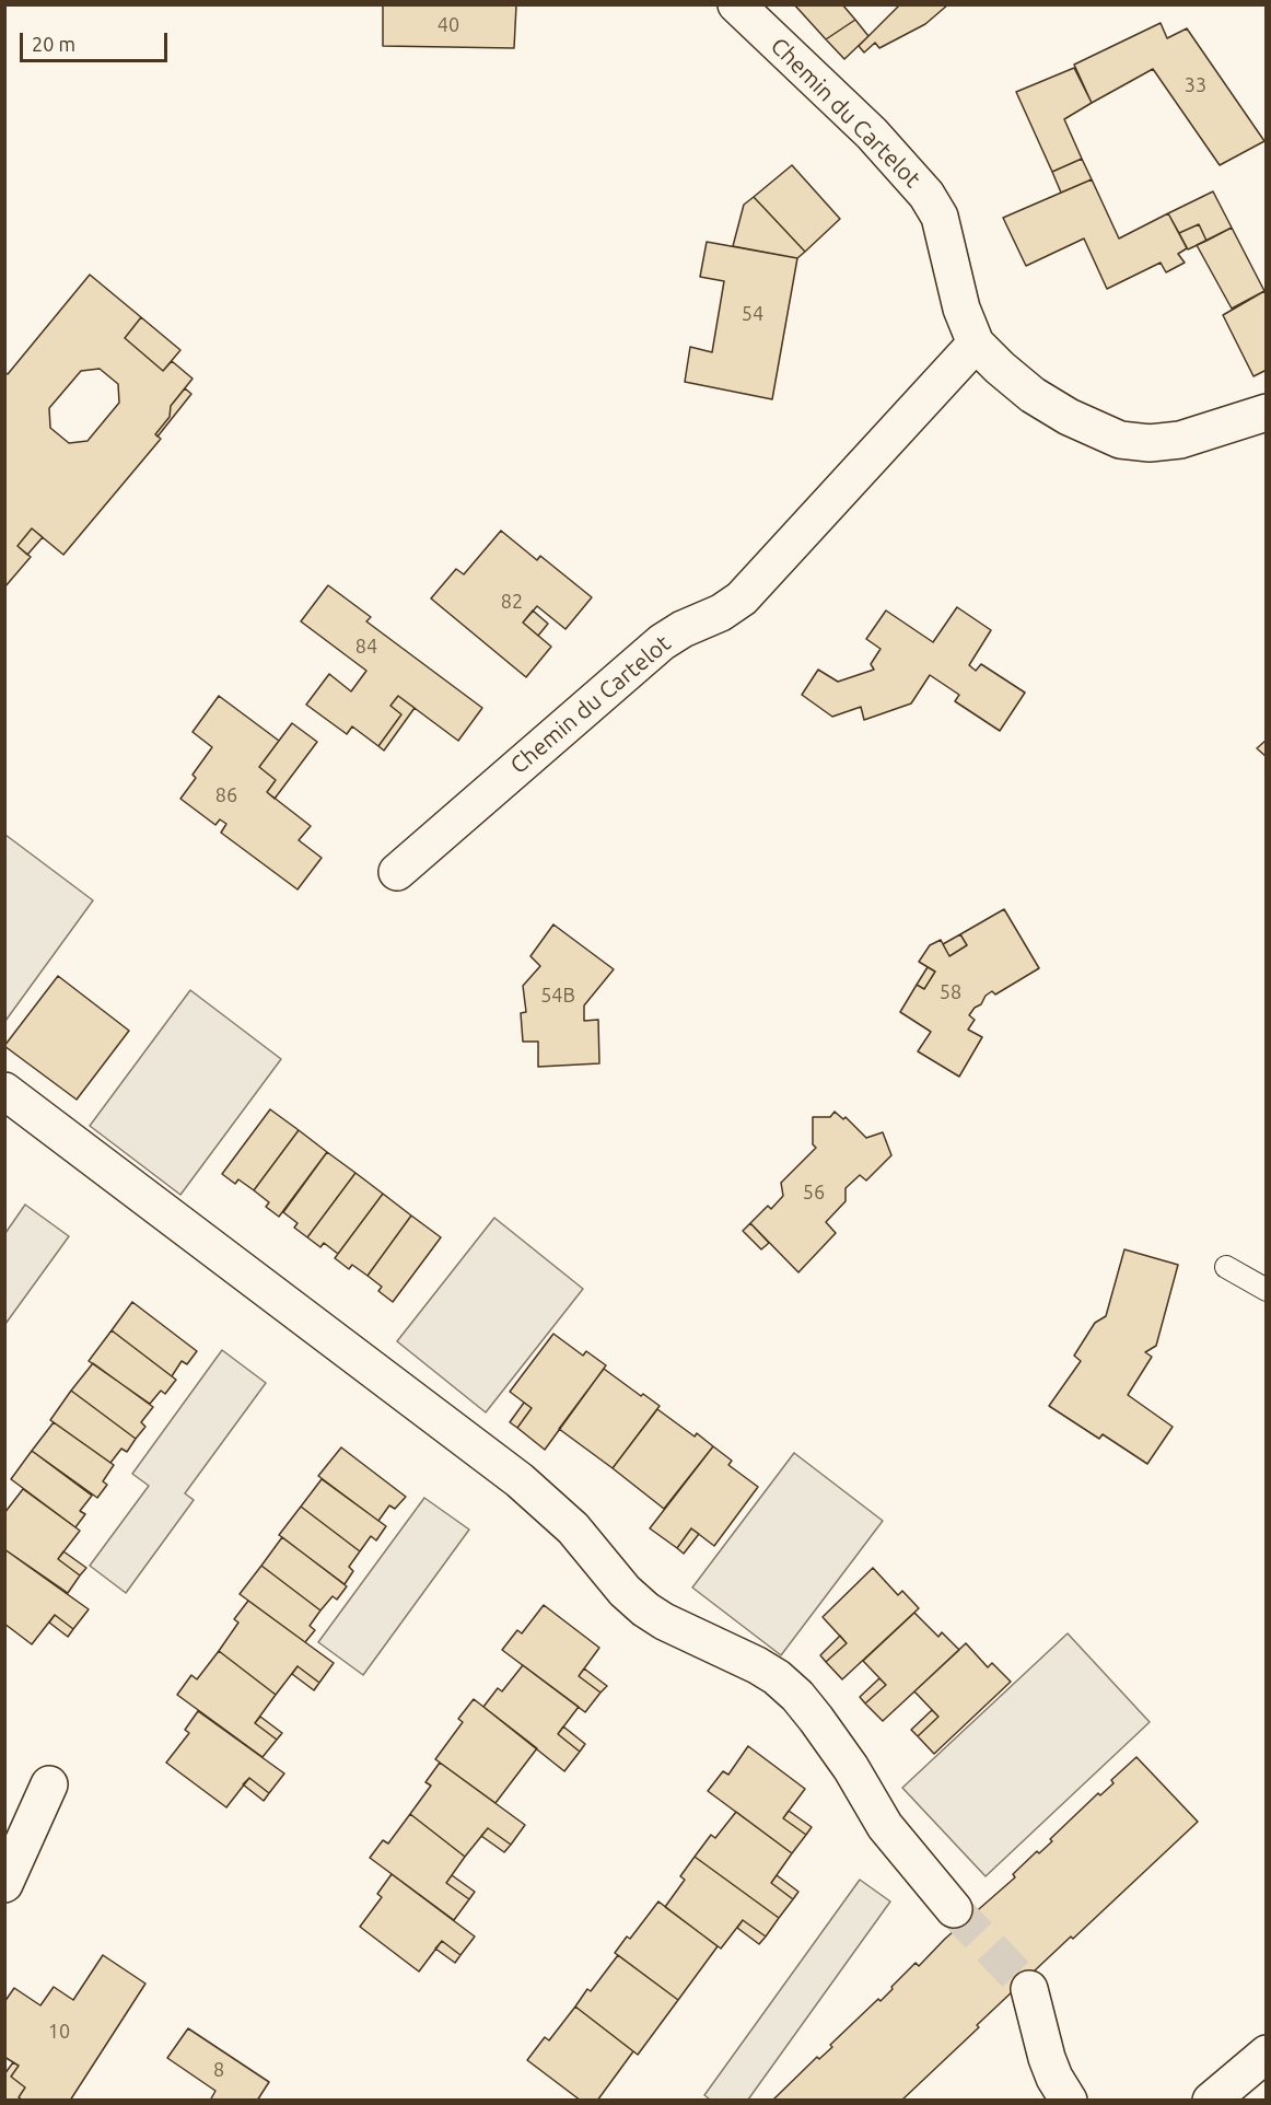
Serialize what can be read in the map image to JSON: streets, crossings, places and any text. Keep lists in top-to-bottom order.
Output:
{
  "streets": {
    "street": ["Chemin du Cartelot"]
  },
  "house_numbers": [
    "40",
    "33",
    "54",
    "82",
    "84",
    "86",
    "58",
    "54B",
    "56",
    "10",
    "8"
  ],
  "scale_bar": "20 m"
}
